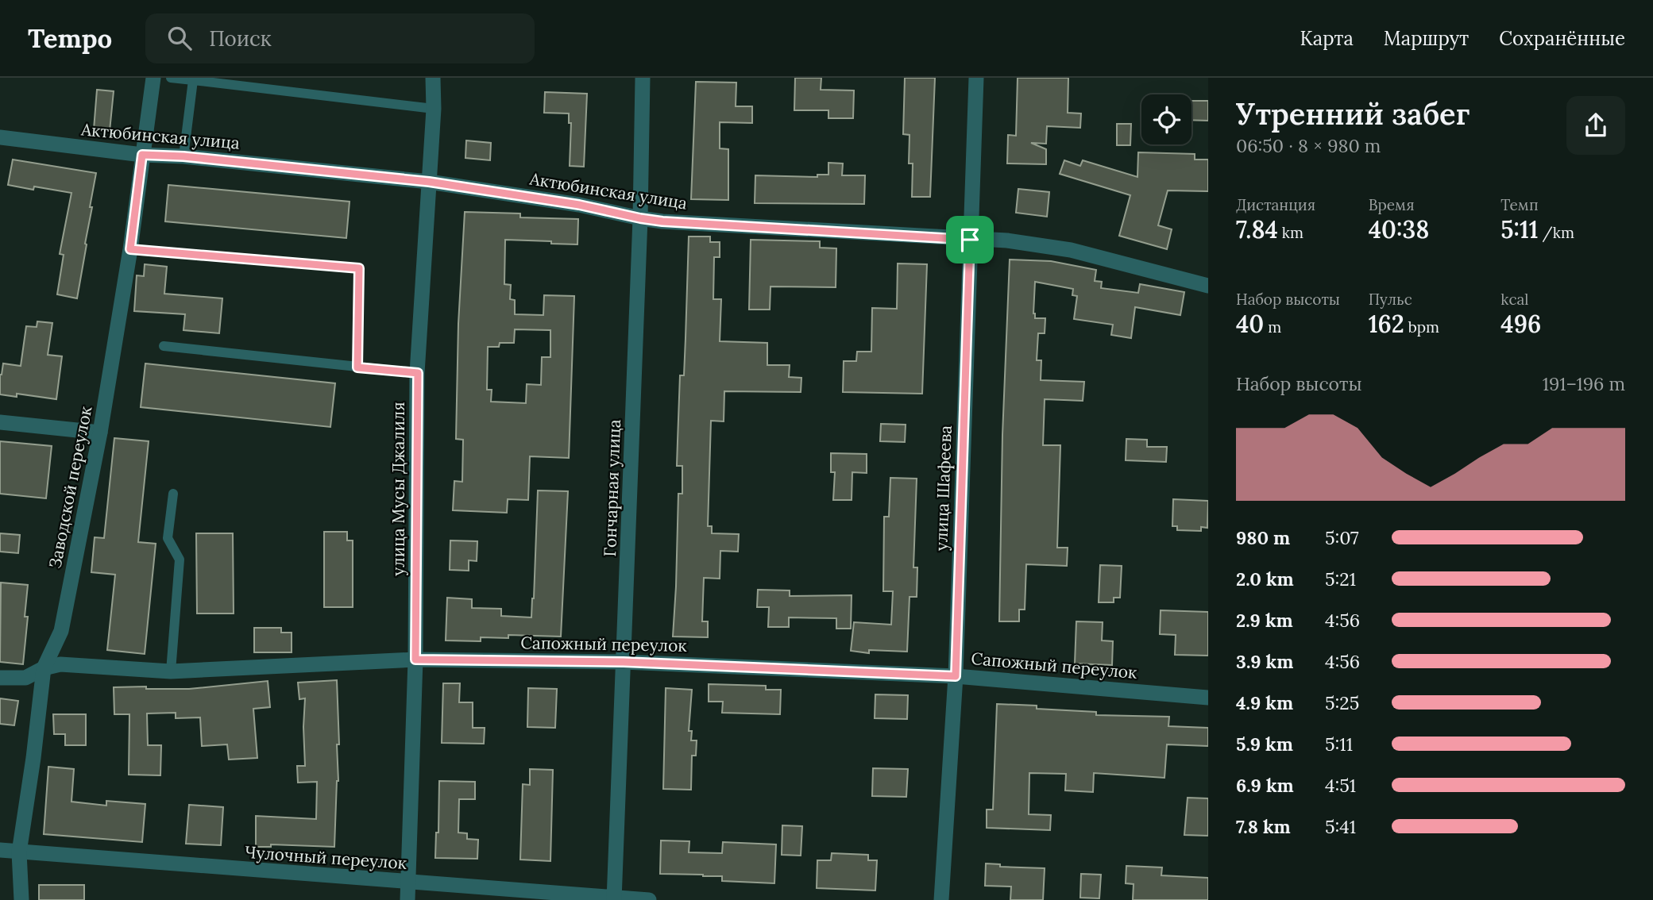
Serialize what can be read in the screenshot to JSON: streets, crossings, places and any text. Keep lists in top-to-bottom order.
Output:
{
  "streets": {
    "street": [
      "Актюбинская улица",
      "Заводской переулок",
      "Гончарная улица",
      "улица Шафеева",
      "улица Мусы Джалиля",
      "Сапожный переулок",
      "Чулочный переулок"
    ]
  },
  "crossings": [
    ["Актюбинская улица", "Заводской переулок"],
    ["Актюбинская улица", "Гончарная улица"],
    ["Актюбинская улица", "улица Шафеева"],
    ["Актюбинская улица", "улица Мусы Джалиля"],
    ["Заводской переулок", "Сапожный переулок"],
    ["Заводской переулок", "Чулочный переулок"],
    ["Гончарная улица", "Сапожный переулок"],
    ["Гончарная улица", "Чулочный переулок"],
    ["улица Шафеева", "Сапожный переулок"],
    ["улица Мусы Джалиля", "Сапожный переулок"],
    ["улица Мусы Джалиля", "Чулочный переулок"]
  ],
  "page": {
    "header": "Tempo",
    "search": "Поиск",
    "nav": ["Карта", "Маршрут", "Сохранённые"],
    "heading": ["Утренний забег", "06:50 · 8 × 980 m"],
    "stats": [
      ["Дистанция", "7.84 km"],
      ["Время", "40:38"],
      ["Темп", "5:11 /km"],
      ["Набор высоты", "40 m"],
      ["Пульс", "162 bpm"],
      ["kcal", "496"]
    ],
    "chart": ["Набор высоты", "191–196 m"],
    "list": [
      {
        "name": "980 m",
        "note": "5:07"
      },
      {
        "name": "2.0 km",
        "note": "5:21"
      },
      {
        "name": "2.9 km",
        "note": "4:56"
      },
      {
        "name": "3.9 km",
        "note": "4:56"
      },
      {
        "name": "4.9 km",
        "note": "5:25"
      },
      {
        "name": "5.9 km",
        "note": "5:11"
      },
      {
        "name": "6.9 km",
        "note": "4:51"
      },
      {
        "name": "7.8 km",
        "note": "5:41"
      }
    ]
  }
}
